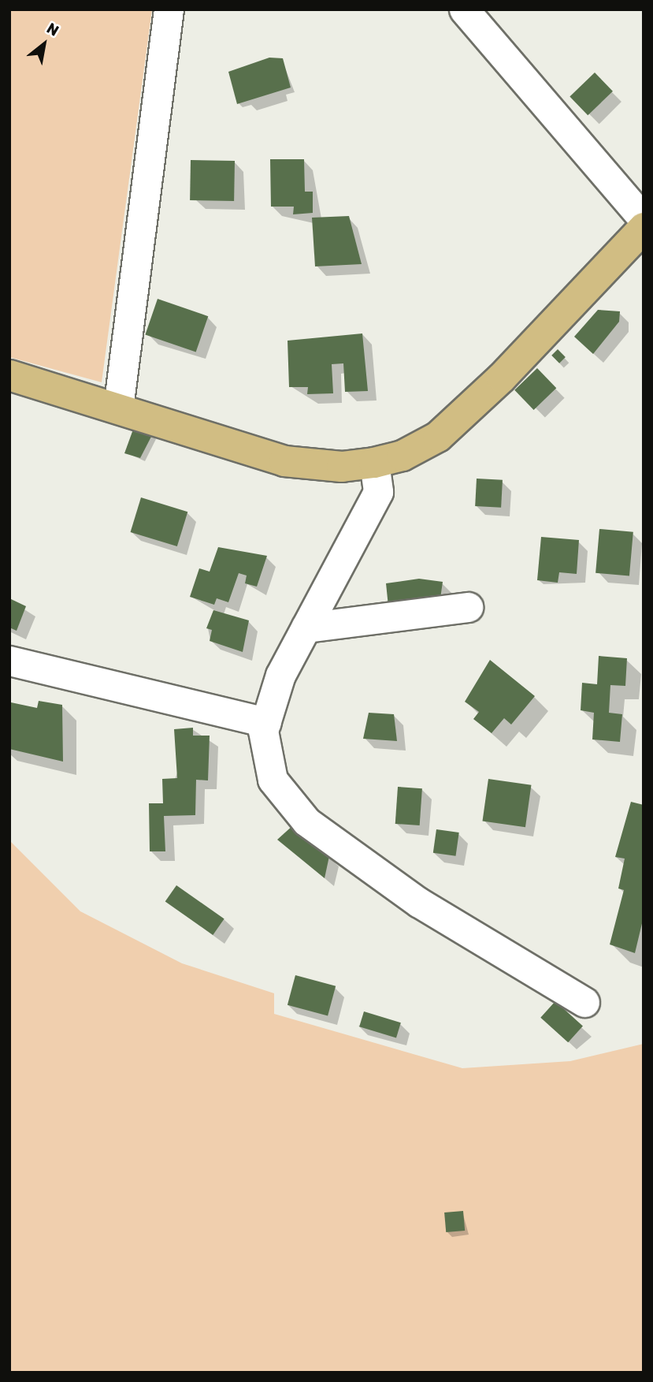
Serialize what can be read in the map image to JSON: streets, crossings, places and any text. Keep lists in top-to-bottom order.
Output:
{
  "north": "top right"
}
